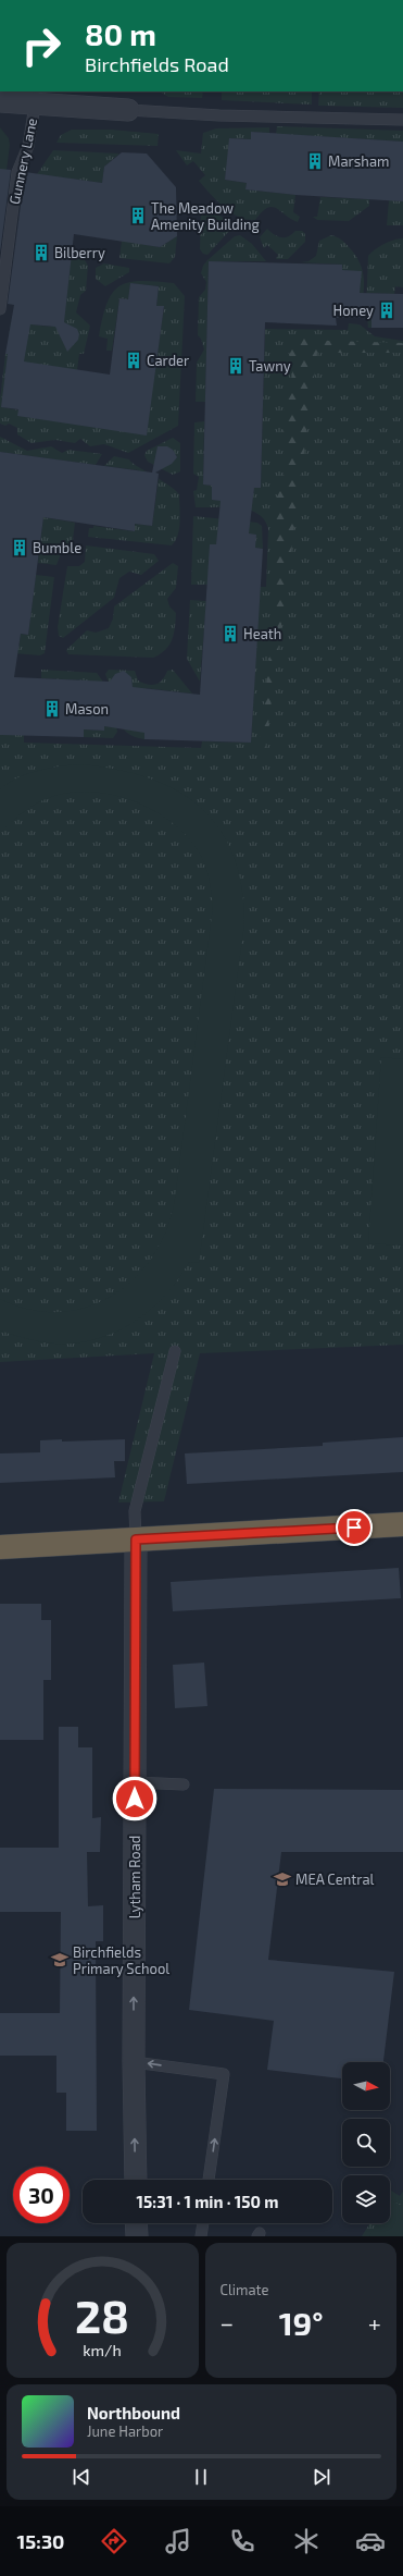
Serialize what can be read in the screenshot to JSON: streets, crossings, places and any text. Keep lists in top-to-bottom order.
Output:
{
  "streets": {
    "street": ["Lytham Road"],
    "lane": ["Gunnery Lane"]
  },
  "one_way": ["Lytham Road"],
  "places": {
    "building": [
      "Marsham",
      "The Meadow Amenity Building",
      "Bilberry",
      "Honey",
      "Carder",
      "Tawny",
      "Bumble",
      "Heath",
      "Mason"
    ],
    "school or university": ["MEA Central", "Birchfields Primary School"]
  },
  "north": "right",
  "page": {
    "turn": ["80 m", "Birchfields Road"],
    "limit": "30",
    "trip": "15:31 · 1 min · 150 m",
    "tile": "Climate",
    "heat": ["−", "19°", "+"],
    "song": ["Northbound", "June Harbor"],
    "tabs": "15:30",
    "gauge": ["28", "km/h"]
  }
}
